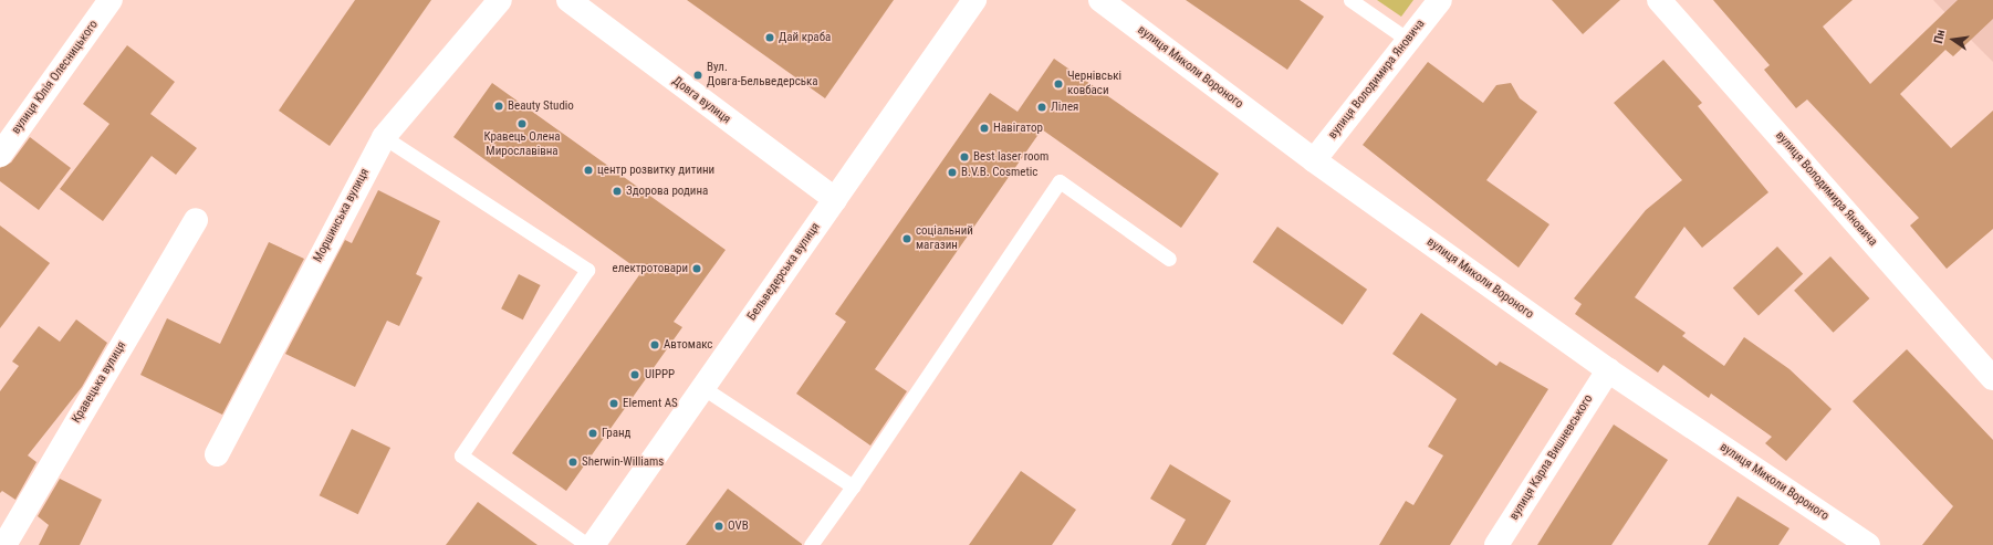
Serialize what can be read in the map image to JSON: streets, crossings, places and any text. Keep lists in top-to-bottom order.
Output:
{
  "streets": {
    "street": [
      "вулиця Миколи Вороного",
      "вулиця Юлія Олесницького",
      "вулиця Володимира Яновича",
      "Довга вулиця",
      "Моршинська вулиця",
      "Бельведерська вулиця",
      "Кравецька вулиця",
      "вулиця Карла Вишневського"
    ]
  },
  "crossings": [
    ["вулиця Миколи Вороного", "вулиця Володимира Яновича"],
    ["вулиця Миколи Вороного", "вулиця Карла Вишневського"],
    ["Довга вулиця", "Бельведерська вулиця"]
  ],
  "places": [
    "Дай краба",
    "Вул. Довга-Бельведерська",
    "Чернівські ковбаси",
    "Beauty Studio",
    "Лілея",
    "Кравець Олена Мирославівна",
    "Навігатор",
    "Best laser room",
    "центр розвитку дитини",
    "B.V.B. Cosmetic",
    "Здорова родина",
    "соціальний магазин",
    "електротовари",
    "Автомакс",
    "UIPPP",
    "Element AS",
    "Гранд",
    "Sherwin-Williams",
    "OVB"
  ],
  "north": "left"
}
